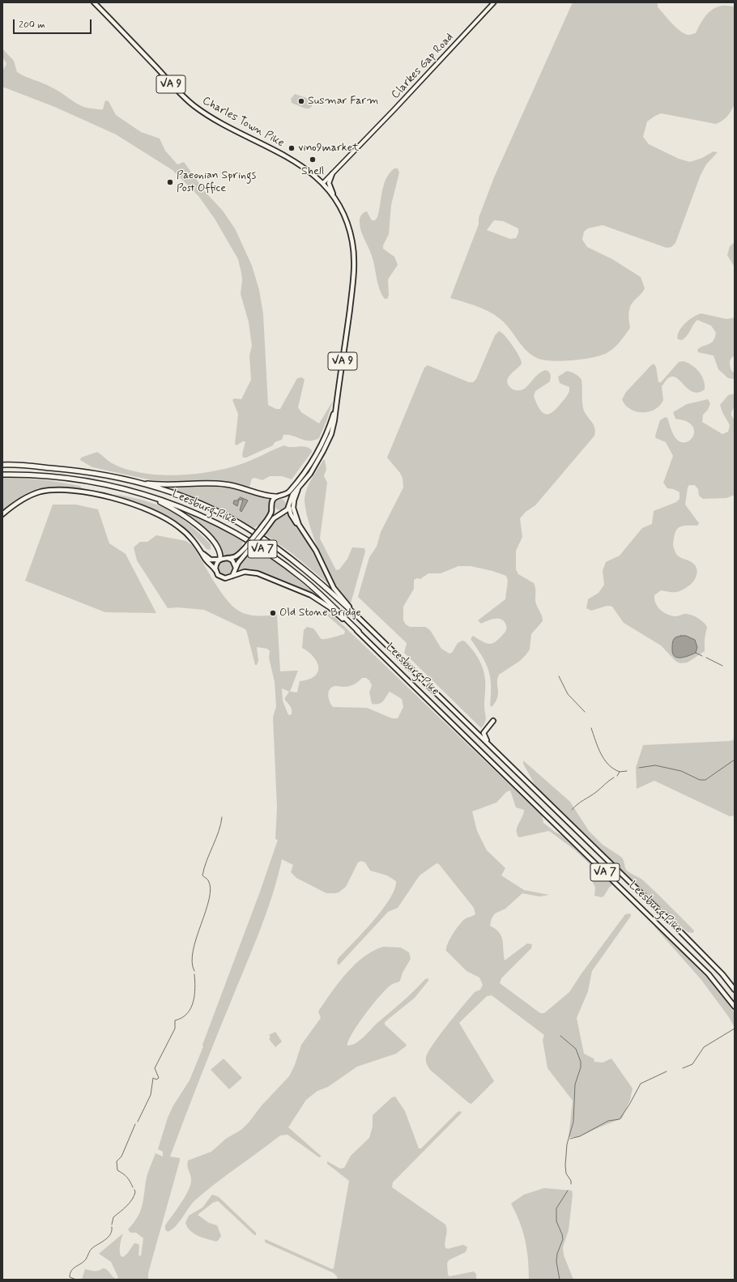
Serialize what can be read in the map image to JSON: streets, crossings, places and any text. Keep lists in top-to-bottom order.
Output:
{
  "streets": {
    "highway": ["Leesburg Pike", "VA 7"],
    "main road": ["Clarkes Gap Road", "VA 9", "Charles Town Pike"]
  },
  "crossings": [
    ["Clarkes Gap Road", "Charles Town Pike"]
  ],
  "places": [
    "Susmar Farm",
    "vino9market",
    "Shell",
    "Paeonian Springs Post Office",
    "Old Stone Bridge"
  ],
  "scale_bar": "200 m"
}
